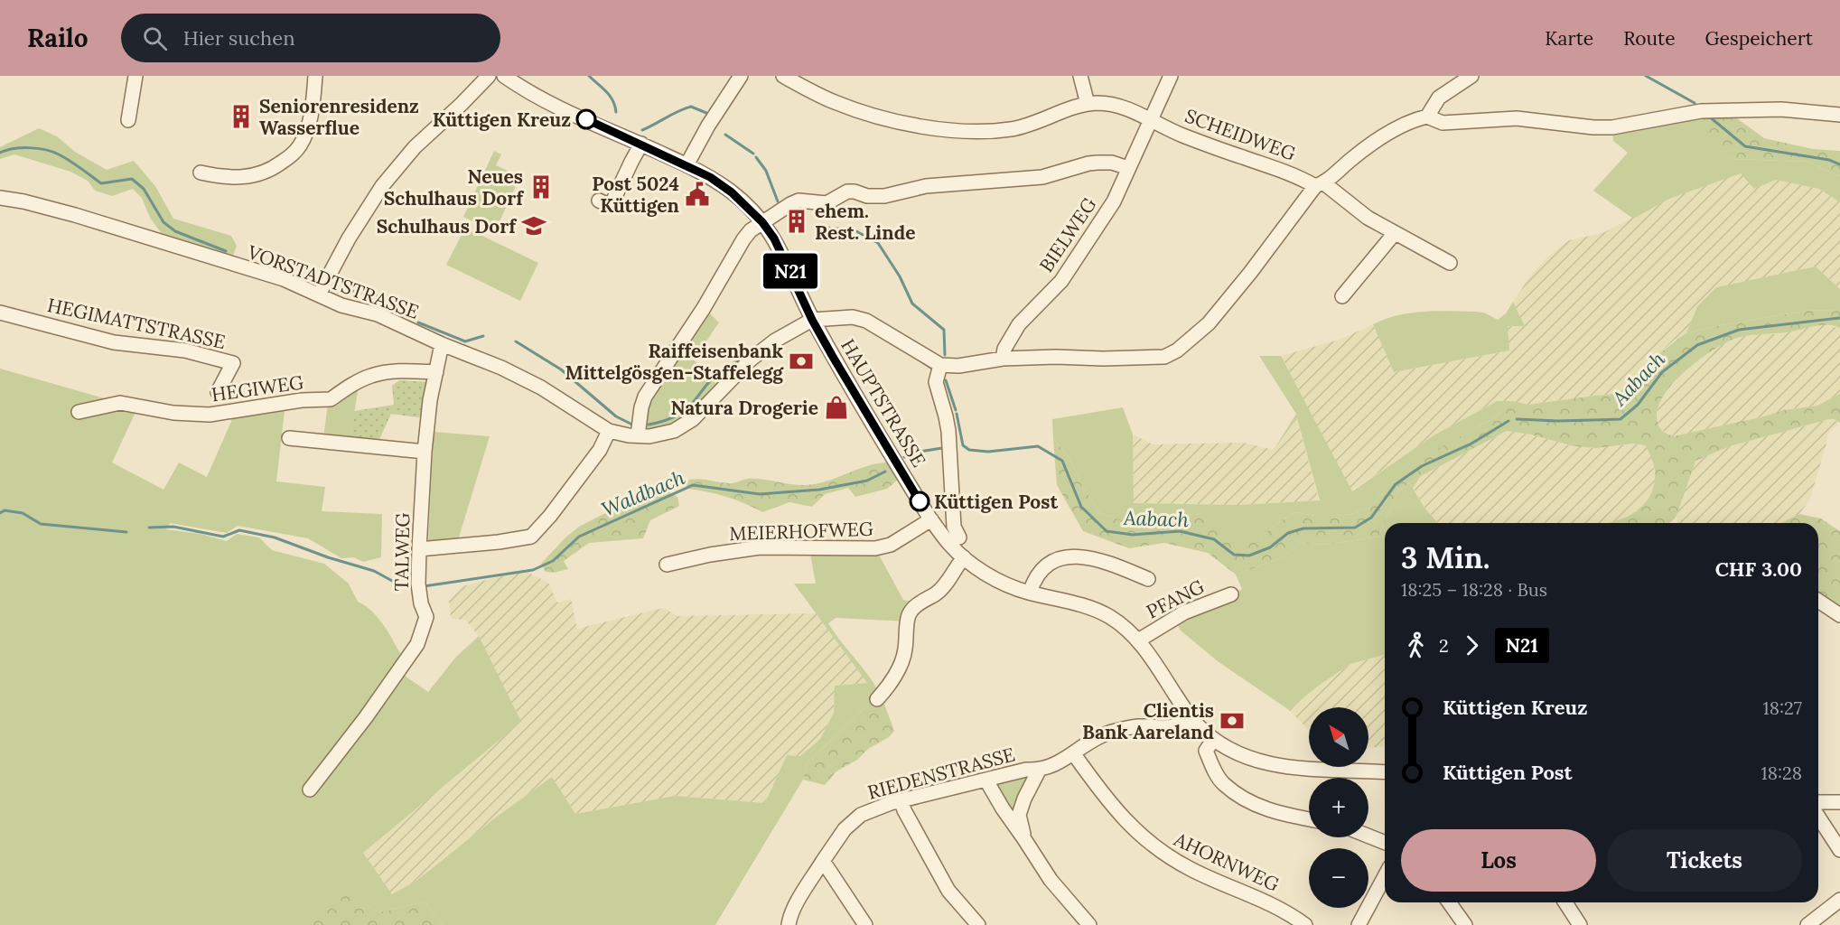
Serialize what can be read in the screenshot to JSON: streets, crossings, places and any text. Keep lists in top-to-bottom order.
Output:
{
  "streets": {
    "street": [
      "SCHEIDWEG",
      "BIELWEG",
      "VORSTADTSTRASSE",
      "HEGIMATTSTRASSE",
      "HEGIWEG",
      "HAUPTSTRASSE",
      "MEIERHOFWEG",
      "TALWEG",
      "PFANG",
      "RIEDENSTRASSE",
      "AHORNWEG"
    ]
  },
  "crossings": [
    ["SCHEIDWEG", "BIELWEG"],
    ["VORSTADTSTRASSE", "HAUPTSTRASSE"],
    ["VORSTADTSTRASSE", "TALWEG"],
    ["HEGIWEG", "TALWEG"],
    ["HAUPTSTRASSE", "MEIERHOFWEG"],
    ["HAUPTSTRASSE", "PFANG"],
    ["HAUPTSTRASSE", "RIEDENSTRASSE"],
    ["RIEDENSTRASSE", "AHORNWEG"]
  ],
  "water": ["Aabach", "Waldbach"],
  "places": {
    "building": ["Seniorenresidenz Wasserflue", "Neues Schulhaus Dorf", "ehem. Rest. Linde"],
    "other": ["Küttigen Kreuz", "Küttigen Post"],
    "public building": ["Post 5024 Küttigen"],
    "school or university": ["Schulhaus Dorf"],
    "bank": ["Raiffeisenbank Mittelgösgen-Staffelegg", "Clientis Bank Aareland"],
    "shop": ["Natura Drogerie"]
  },
  "lines": ["bus line N21"],
  "north": "top left",
  "page": {
    "header": "Railo",
    "search": "Hier suchen",
    "nav": ["Karte", "Route", "Gespeichert"],
    "on_map": "N21",
    "heading": ["3 Min.", "18:25 – 18:28 · Bus", "CHF 3.00"],
    "legs": ["2", "N21"],
    "list": [
      {
        "name": "Küttigen Kreuz",
        "value": "18:27"
      },
      {
        "name": "Küttigen Post",
        "value": "18:28"
      }
    ],
    "map_buttons": ["+", "−"],
    "buttons": ["Los", "Tickets"]
  }
}
